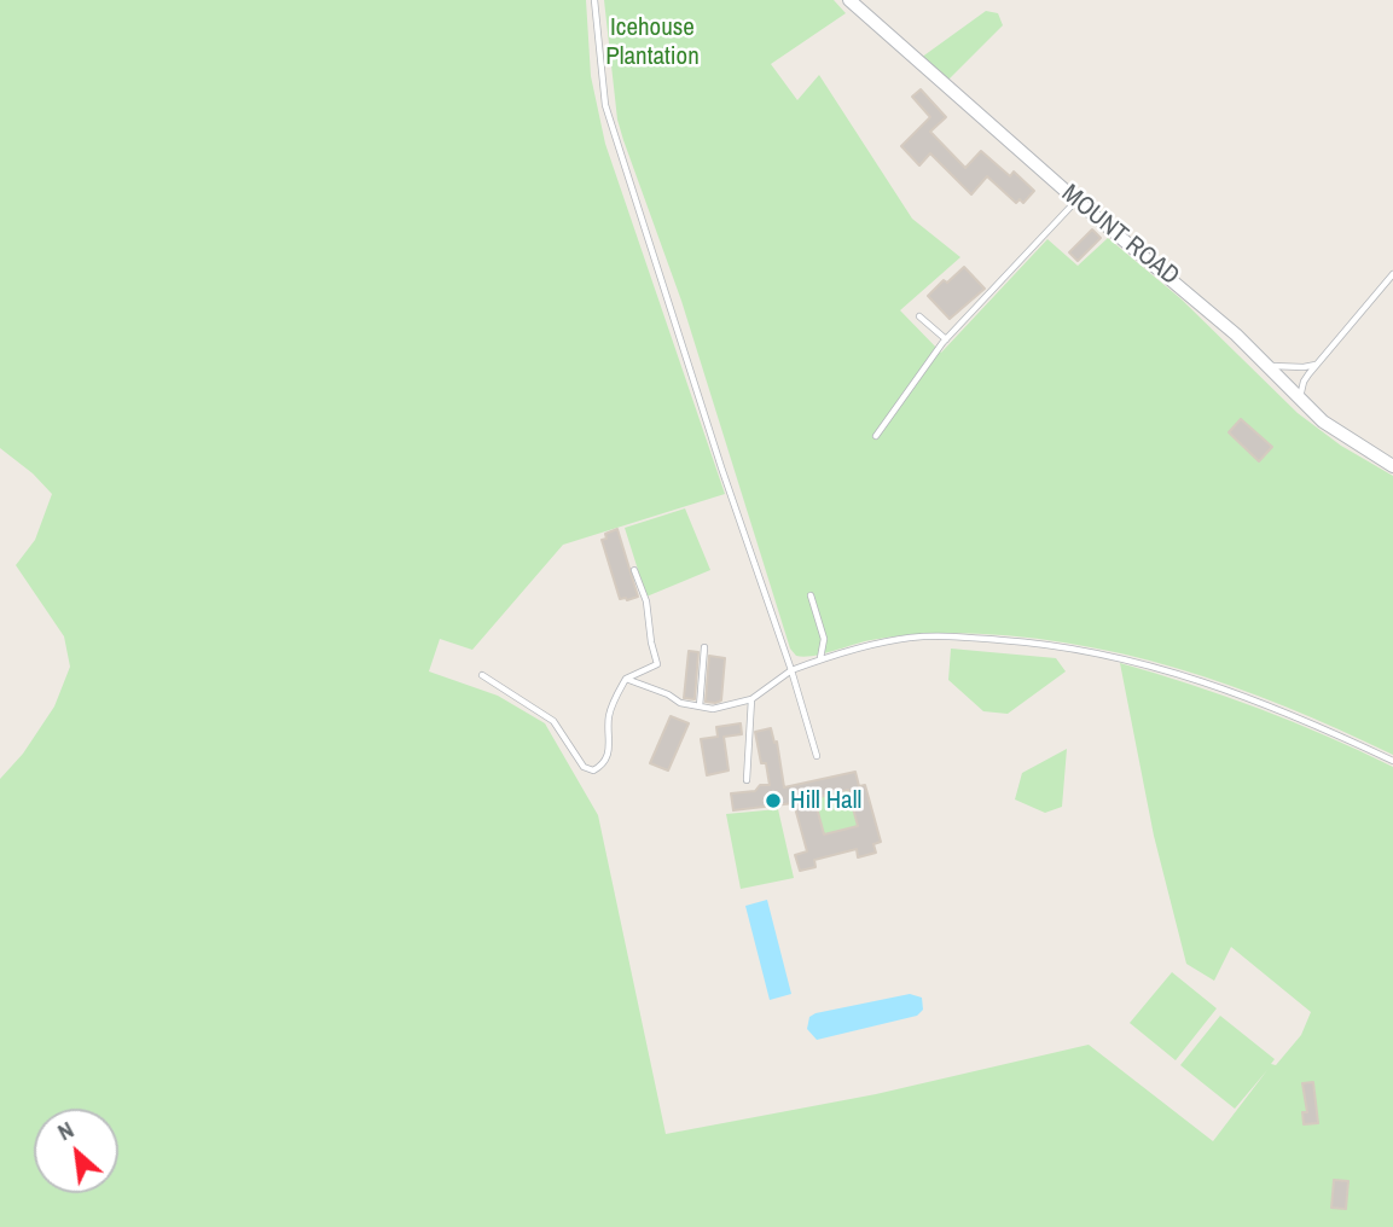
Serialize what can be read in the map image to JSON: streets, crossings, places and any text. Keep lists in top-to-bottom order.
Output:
{
  "streets": {
    "street": ["MOUNT ROAD"]
  },
  "parks": ["Icehouse Plantation"],
  "places": ["Hill Hall"],
  "north": "top left"
}
